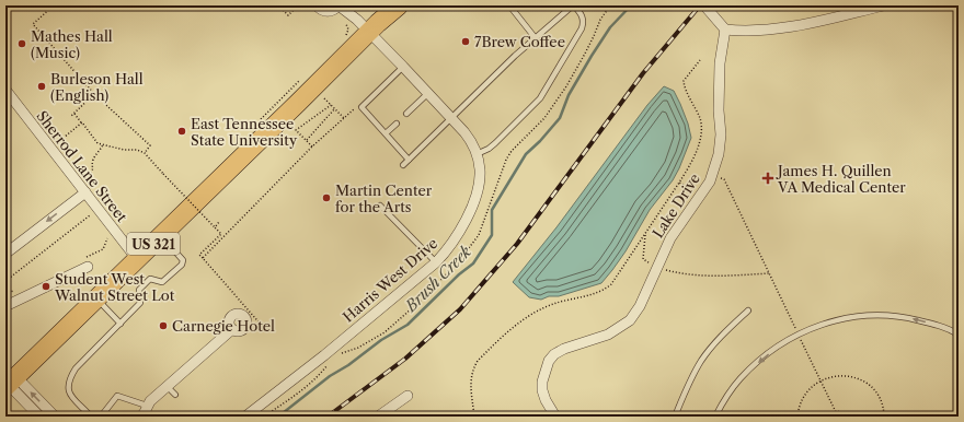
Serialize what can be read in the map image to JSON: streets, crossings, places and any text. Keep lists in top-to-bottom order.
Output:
{
  "streets": {
    "highway": ["US 321"],
    "street": ["Sherrod Lane Street", "Lake Drive", "Harris West Drive"]
  },
  "crossings": [
    ["Sherrod Lane Street", "US 321"],
    ["US 321", "Harris West Drive"]
  ],
  "water": ["Brush Creek"],
  "places": {
    "other": [
      "7Brew Coffee",
      "Mathes Hall (Music)",
      "Burleson Hall (English)",
      "East Tennessee State University",
      "Martin Center for the Arts",
      "Student West Walnut Street Lot",
      "Carnegie Hotel"
    ],
    "health": ["James H. Quillen VA Medical Center"]
  }
}
